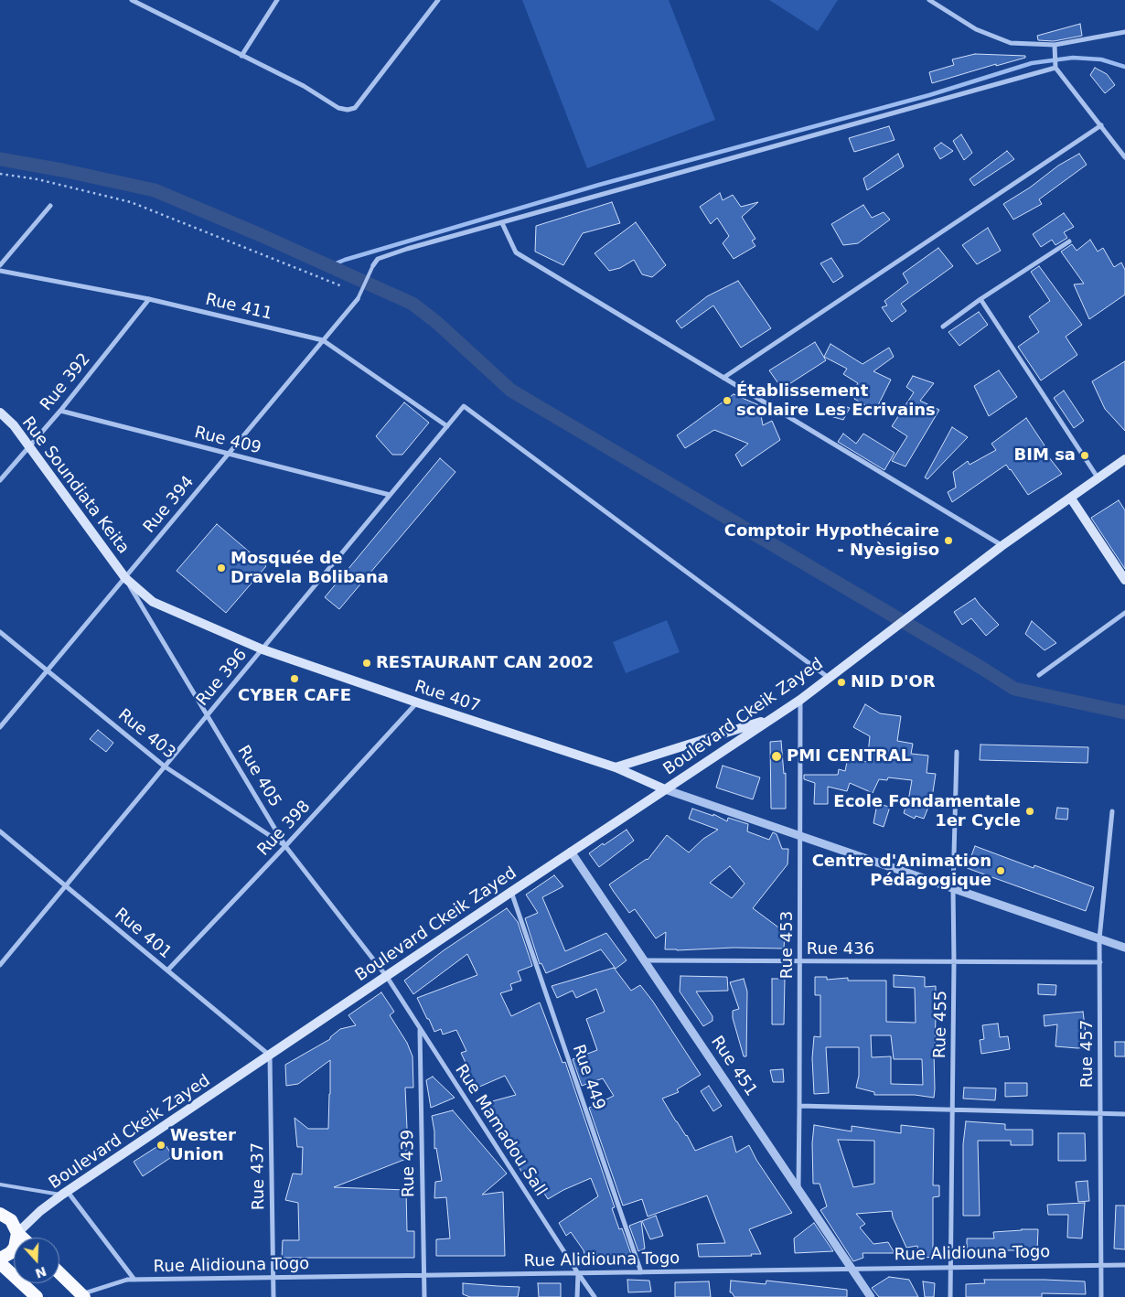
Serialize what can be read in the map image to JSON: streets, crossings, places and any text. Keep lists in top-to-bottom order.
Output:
{
  "streets": {
    "main road": ["Rue Soundiata Keita", "Rue 407", "Boulevard Ckeik Zayed"],
    "street": [
      "Rue 411",
      "Rue 392",
      "Rue 409",
      "Rue 394",
      "Rue 396",
      "Rue 403",
      "Rue 405",
      "Rue 398",
      "Rue 401",
      "Rue 453",
      "Rue 436",
      "Rue 455",
      "Rue 457",
      "Rue 451",
      "Rue 449",
      "Rue Mamadou Sall",
      "Rue 439",
      "Rue 437",
      "Rue Alidiouna Togo"
    ]
  },
  "crossings": [
    ["Rue 411", "Rue 392"],
    ["Rue 411", "Rue 394"],
    ["Rue 411", "Rue 396"],
    ["Rue 392", "Rue 409"],
    ["Rue 392", "Rue Soundiata Keita"],
    ["Rue 409", "Rue 394"],
    ["Rue 409", "Rue 396"],
    ["Rue Soundiata Keita", "Rue 394"],
    ["Rue Soundiata Keita", "Rue 407"],
    ["Rue Soundiata Keita", "Rue 405"],
    ["Rue 394", "Rue 407"],
    ["Rue 394", "Rue 403"],
    ["Rue 394", "Rue 405"],
    ["Rue 396", "Rue 407"],
    ["Rue 396", "Boulevard Ckeik Zayed"],
    ["Rue 396", "Rue 403"],
    ["Rue 396", "Rue 405"],
    ["Rue 396", "Rue 401"],
    ["Rue 407", "Boulevard Ckeik Zayed"],
    ["Rue 407", "Rue 405"],
    ["Rue 407", "Rue 398"],
    ["Boulevard Ckeik Zayed", "Rue 405"],
    ["Boulevard Ckeik Zayed", "Rue 401"],
    ["Boulevard Ckeik Zayed", "Rue 453"],
    ["Boulevard Ckeik Zayed", "Rue 451"],
    ["Boulevard Ckeik Zayed", "Rue 449"],
    ["Boulevard Ckeik Zayed", "Rue Mamadou Sall"],
    ["Boulevard Ckeik Zayed", "Rue 437"],
    ["Rue 403", "Rue 405"],
    ["Rue 403", "Rue 398"],
    ["Rue 405", "Rue 398"],
    ["Rue 405", "Rue Mamadou Sall"],
    ["Rue 398", "Rue 401"],
    ["Rue 401", "Rue 437"],
    ["Rue 453", "Rue 436"],
    ["Rue 453", "Rue 451"],
    ["Rue 436", "Rue 455"],
    ["Rue 436", "Rue 457"],
    ["Rue 436", "Rue 451"],
    ["Rue 455", "Rue Alidiouna Togo"],
    ["Rue 457", "Rue Alidiouna Togo"],
    ["Rue 451", "Rue Alidiouna Togo"],
    ["Rue 449", "Rue Alidiouna Togo"],
    ["Rue Mamadou Sall", "Rue 439"],
    ["Rue Mamadou Sall", "Rue Alidiouna Togo"],
    ["Rue 439", "Rue Alidiouna Togo"],
    ["Rue 437", "Rue Alidiouna Togo"]
  ],
  "places": [
    "Établissement scolaire Les Ecrivains",
    "BIM sa",
    "Comptoir Hypothécaire - Nyèsigiso",
    "Mosquée de Dravela Bolibana",
    "RESTAURANT CAN 2002",
    "CYBER CAFE",
    "NID D'OR",
    "PMI CENTRAL",
    "Ecole Fondamentale 1er Cycle",
    "Centre d'Animation Pédagogique",
    "Wester Union"
  ],
  "north": "bottom"
}
